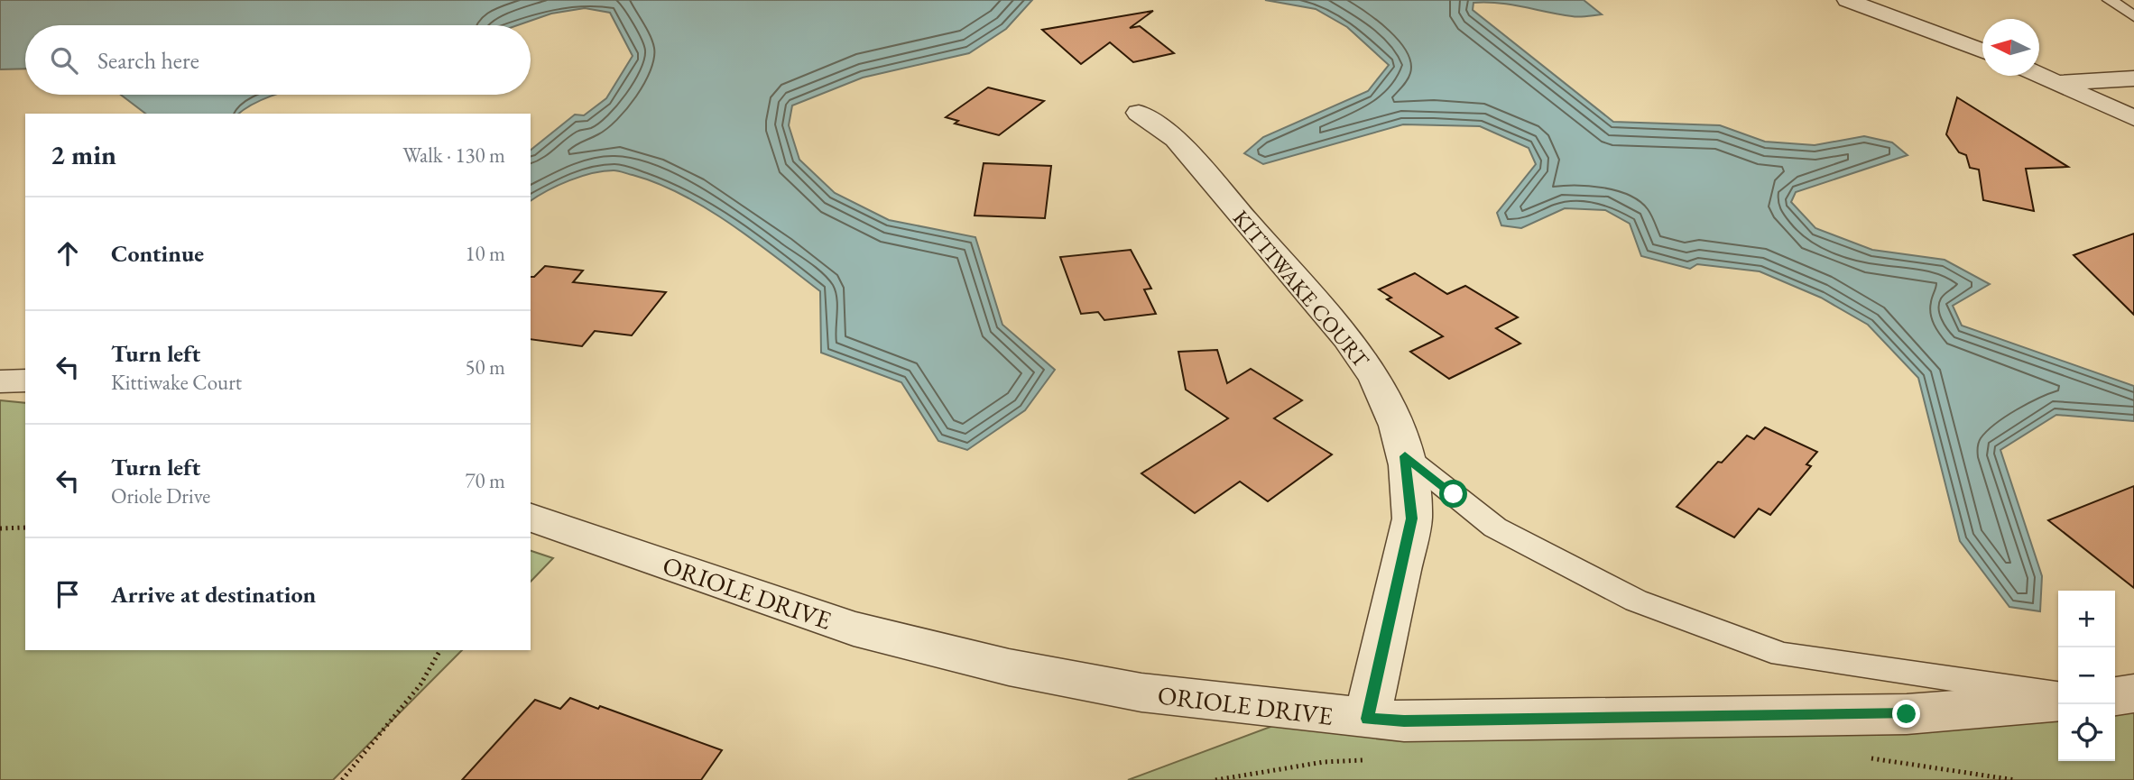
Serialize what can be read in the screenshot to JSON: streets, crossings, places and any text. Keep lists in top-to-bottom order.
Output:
{
  "streets": {
    "street": ["KITTIWAKE COURT", "ORIOLE DRIVE"]
  },
  "crossings": [
    ["KITTIWAKE COURT", "ORIOLE DRIVE"]
  ],
  "north": "left",
  "page": {
    "search": "Search here",
    "heading": ["2 min", "Walk · 130 m"],
    "list": [
      ["Continue", "10 m"],
      ["Turn left", "Kittiwake Court", "50 m"],
      ["Turn left", "Oriole Drive", "70 m"],
      "Arrive at destination"
    ],
    "map_buttons": ["+", "−"]
  }
}
